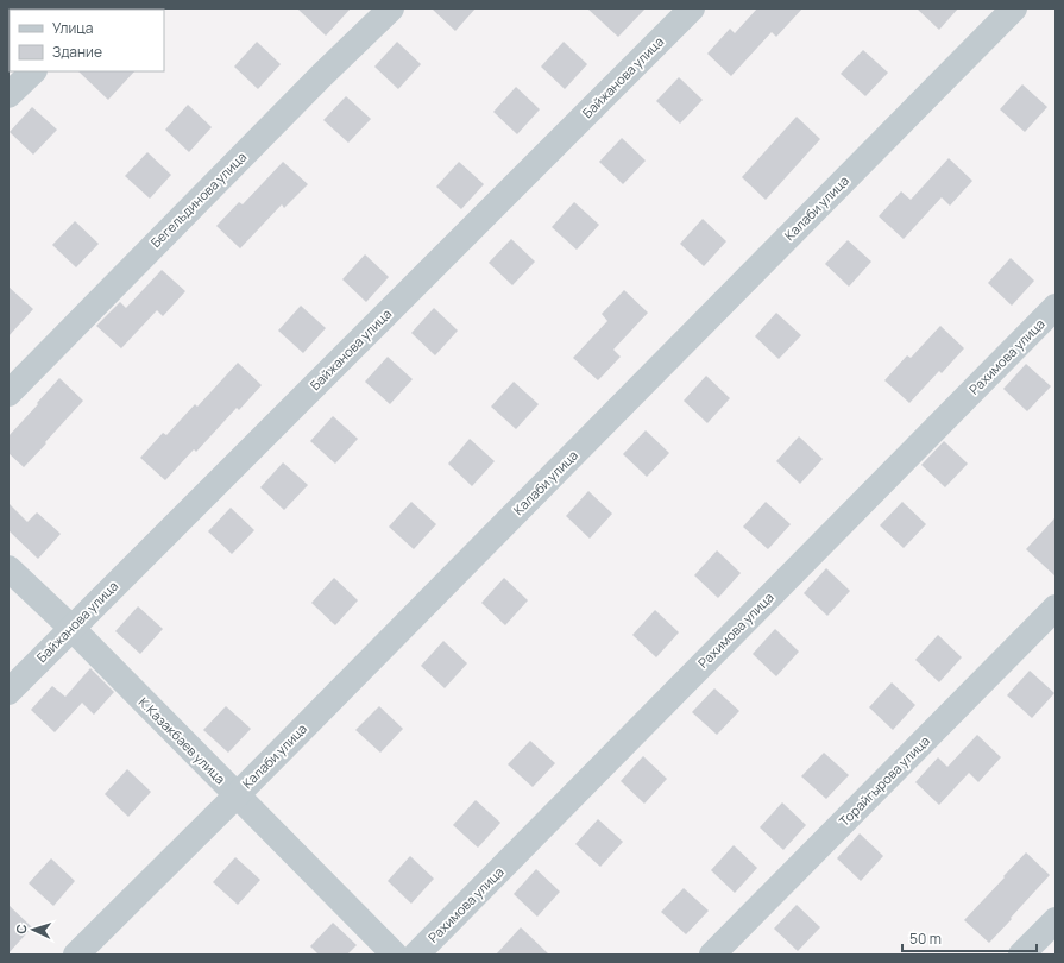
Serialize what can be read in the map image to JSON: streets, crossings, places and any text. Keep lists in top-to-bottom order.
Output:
{
  "streets": {
    "street": [
      "Байжанова улица",
      "Бегельдинова улица",
      "Калаби улица",
      "Рахимова улица",
      "К.Казакбаев улица",
      "Торайгырова улица"
    ]
  },
  "crossings": [
    ["Байжанова улица", "К.Казакбаев улица"],
    ["Калаби улица", "К.Казакбаев улица"]
  ],
  "legend": ["Улица", "Здание"],
  "scale_bar": "50 m",
  "north": "left"
}
